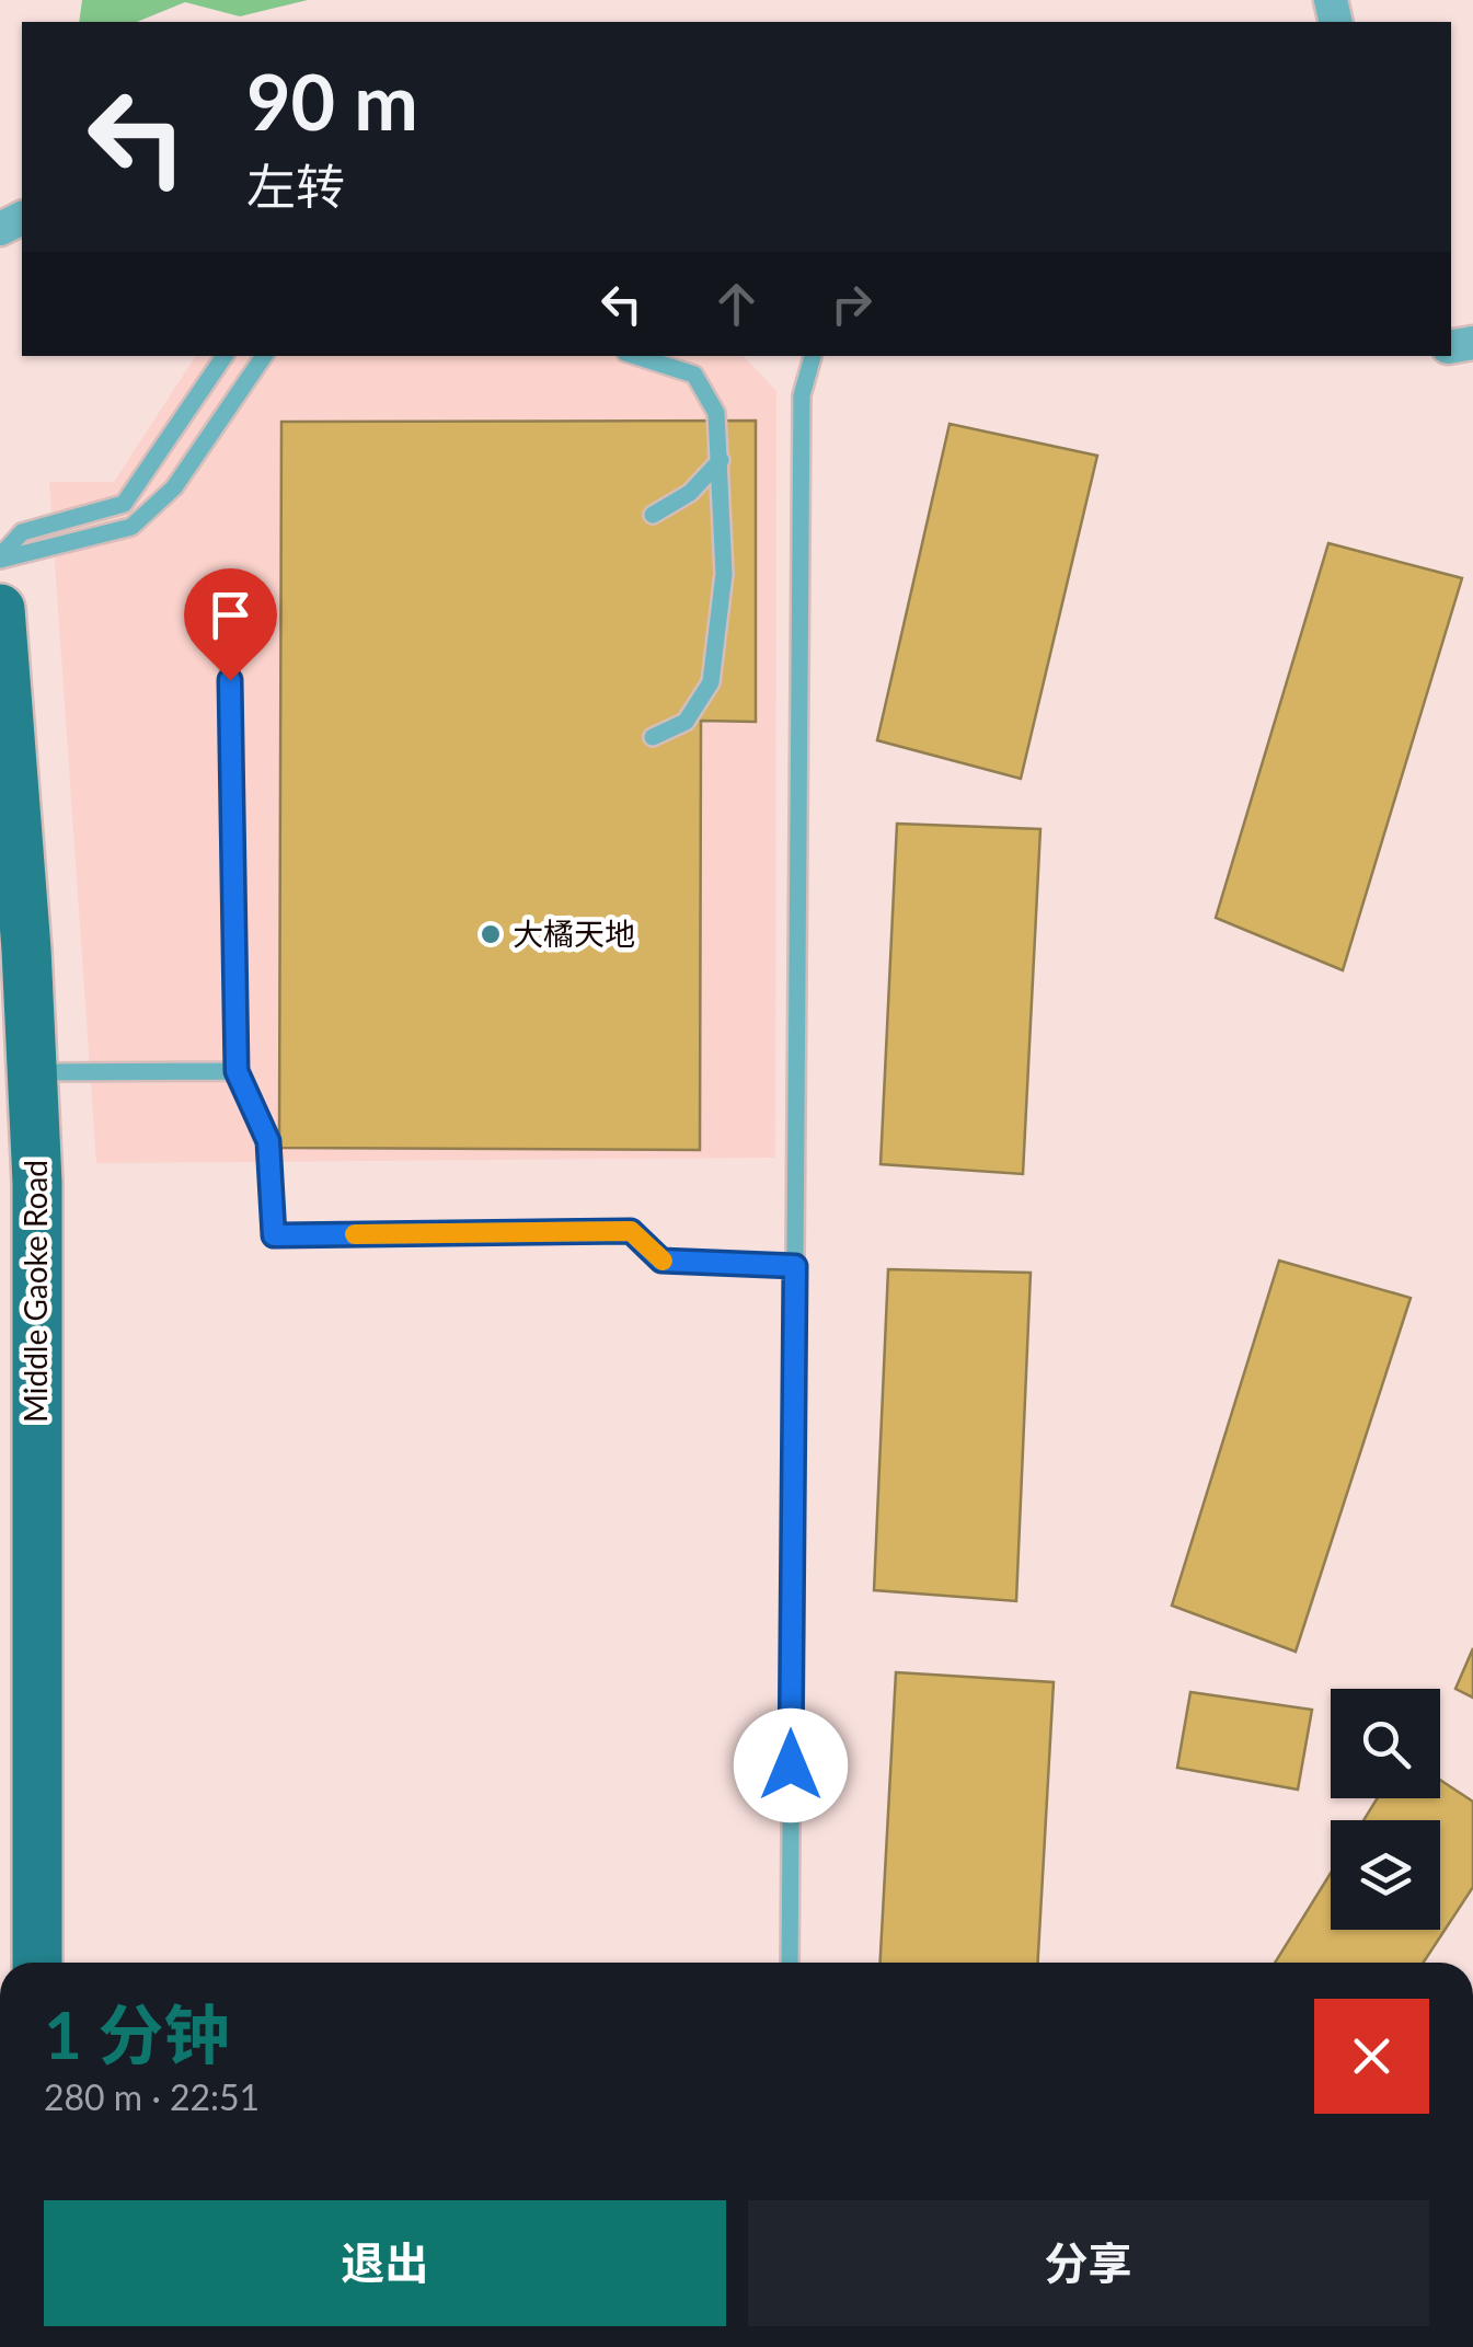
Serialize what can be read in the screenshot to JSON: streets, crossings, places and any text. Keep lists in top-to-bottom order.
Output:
{
  "streets": {
    "main road": ["Middle Gaoke Road"]
  },
  "places": ["大橘天地"],
  "page": {
    "turn": ["90 m", "左转"],
    "heading": ["1 分钟", "280 m · 22:51"],
    "buttons": ["退出", "分享"]
  }
}
